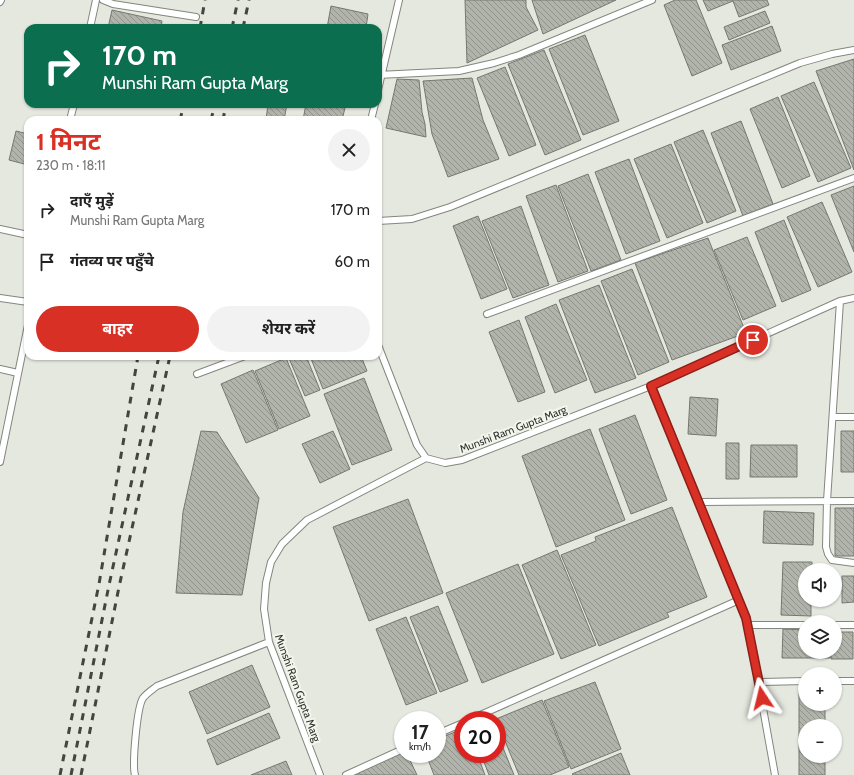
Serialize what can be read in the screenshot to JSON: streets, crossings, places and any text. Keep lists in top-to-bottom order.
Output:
{
  "streets": {
    "lane": ["Munshi Ram Gupta Marg"]
  },
  "page": {
    "turn": ["170 m", "Munshi Ram Gupta Marg"],
    "heading": ["1 मिनट", "230 m · 18:11"],
    "list": [
      {
        "name": "दाएँ मुड़ें",
        "note": "Munshi Ram Gupta Marg",
        "value": "170 m"
      },
      {
        "name": "गंतव्य पर पहुँचे",
        "value": "60 m"
      }
    ],
    "buttons": ["बाहर", "शेयर करें"],
    "map_buttons": ["+", "−"],
    "speed": "17 km/h",
    "limit": "20"
  }
}
